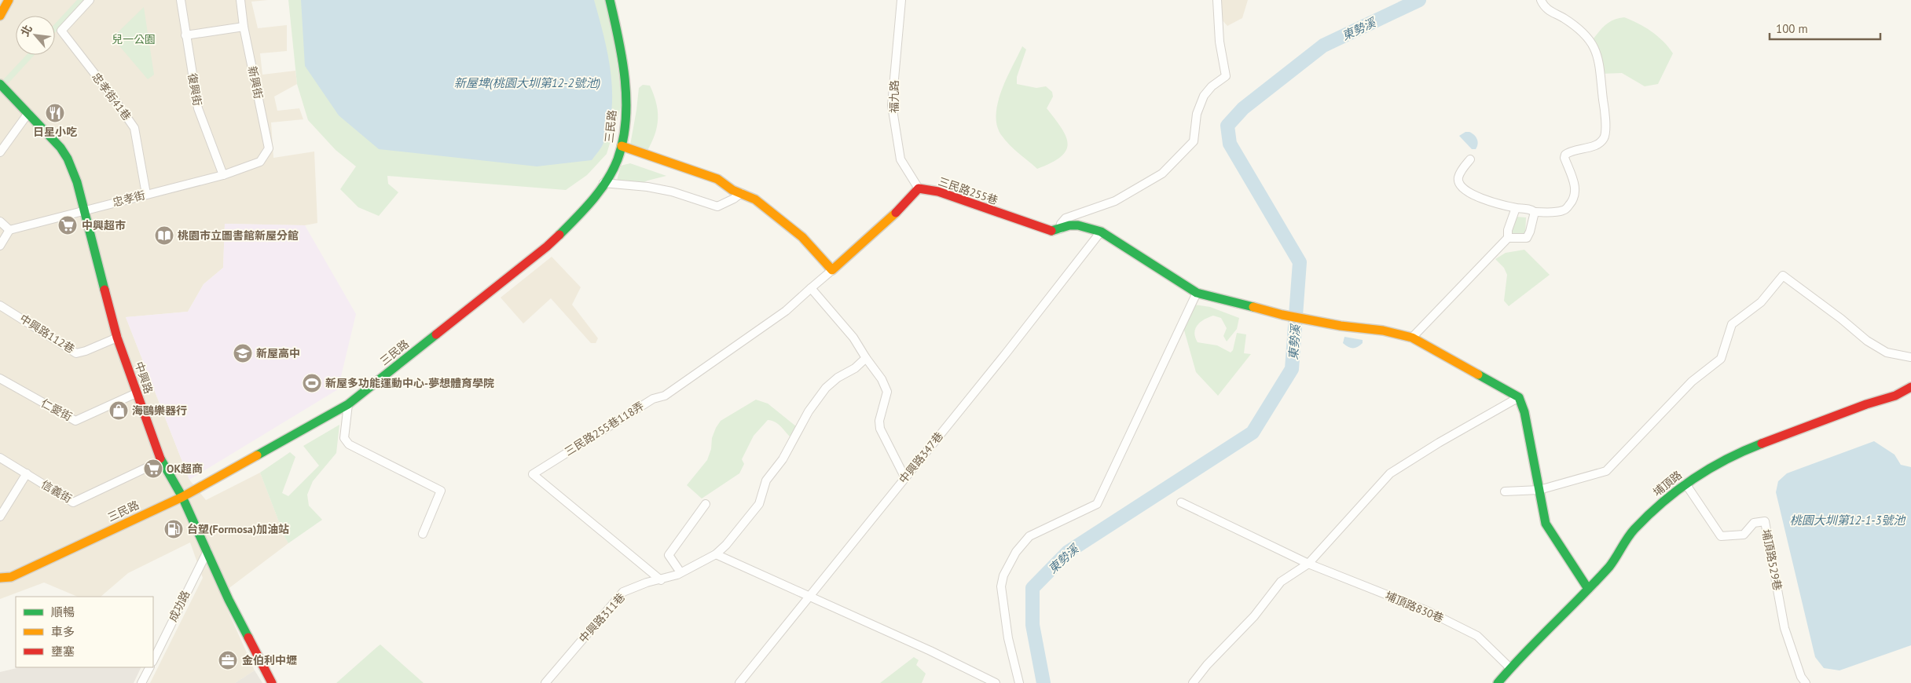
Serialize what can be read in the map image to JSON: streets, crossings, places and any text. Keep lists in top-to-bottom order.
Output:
{
  "streets": {
    "street": [
      "新興街",
      "復興街",
      "忠孝街41巷",
      "福九路",
      "三民路",
      "三民路255巷",
      "忠孝街",
      "中興路112巷",
      "中興路",
      "仁愛街",
      "三民路255巷118弄",
      "中興路347巷",
      "埔頂路",
      "信義街",
      "埔頂路529巷",
      "成功路",
      "埔頂路830巷",
      "中興路311巷"
    ]
  },
  "crossings": [
    ["新興街", "忠孝街"],
    ["復興街", "忠孝街"],
    ["忠孝街41巷", "忠孝街"],
    ["福九路", "三民路255巷"],
    ["三民路", "中興路"],
    ["三民路255巷", "中興路347巷"],
    ["忠孝街", "中興路"],
    ["中興路112巷", "中興路"],
    ["中興路", "仁愛街"],
    ["中興路", "信義街"],
    ["中興路", "成功路"],
    ["三民路255巷118弄", "中興路311巷"],
    ["埔頂路", "埔頂路529巷"],
    ["埔頂路", "埔頂路830巷"]
  ],
  "water": ["東勢溪", "新屋埤(桃園大圳第12-2號池)", "桃園大圳第12-1-3號池"],
  "parks": ["兒一公園"],
  "places": {
    "restaurant": ["日星小吃"],
    "supermarket": ["中興超市", "OK超商"],
    "library": ["桃園市立圖書館新屋分館"],
    "school or university": ["新屋高中"],
    "sports": ["新屋多功能運動中心-夢想體育學院"],
    "shop": ["海鷗樂器行"],
    "fuel station": ["台塑(Formosa)加油站"],
    "office": ["金伯利中壢"]
  },
  "legend": ["順暢", "車多", "壅塞"],
  "scale_bar": "100 m",
  "north": "top left"
}
